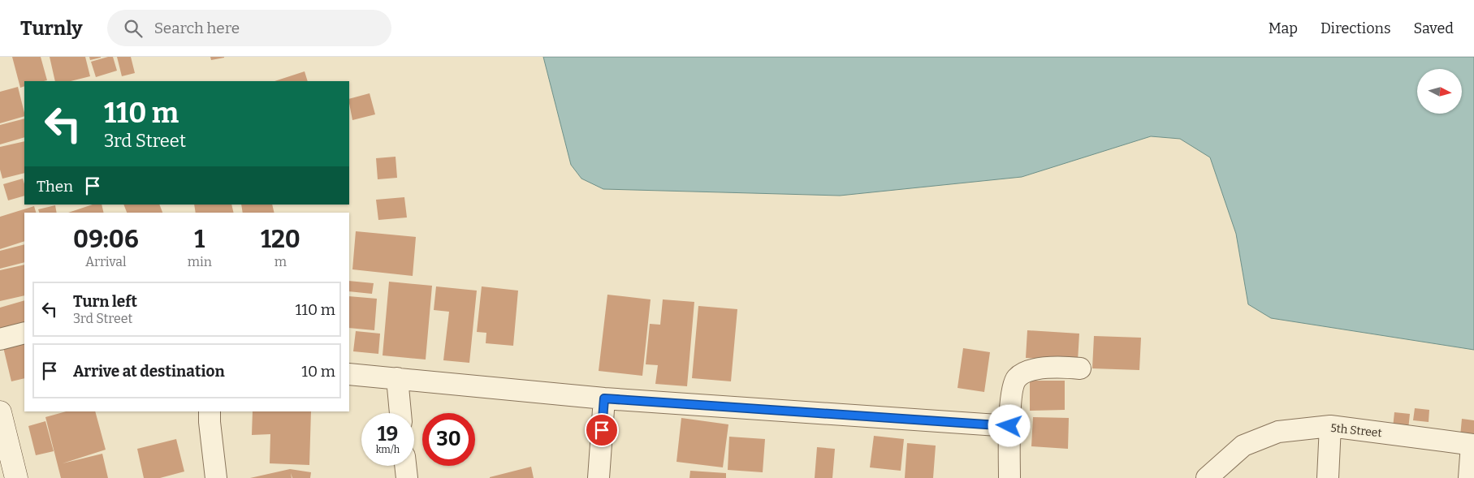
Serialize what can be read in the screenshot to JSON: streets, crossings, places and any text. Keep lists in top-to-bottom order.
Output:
{
  "streets": {
    "street": ["5th Street"]
  },
  "north": "right",
  "page": {
    "header": "Turnly",
    "search": "Search here",
    "nav": ["Map", "Directions", "Saved"],
    "turn": ["110 m", "3rd Street"],
    "then": "Then",
    "eta": [
      "09:06",
      "Arrival",
      "1",
      "min",
      "120",
      "m"
    ],
    "list": [
      {
        "name": "Turn left",
        "note": "3rd Street",
        "value": "110 m"
      },
      {
        "name": "Arrive at destination",
        "value": "10 m"
      }
    ],
    "speed": "19 km/h",
    "limit": "30"
  }
}
